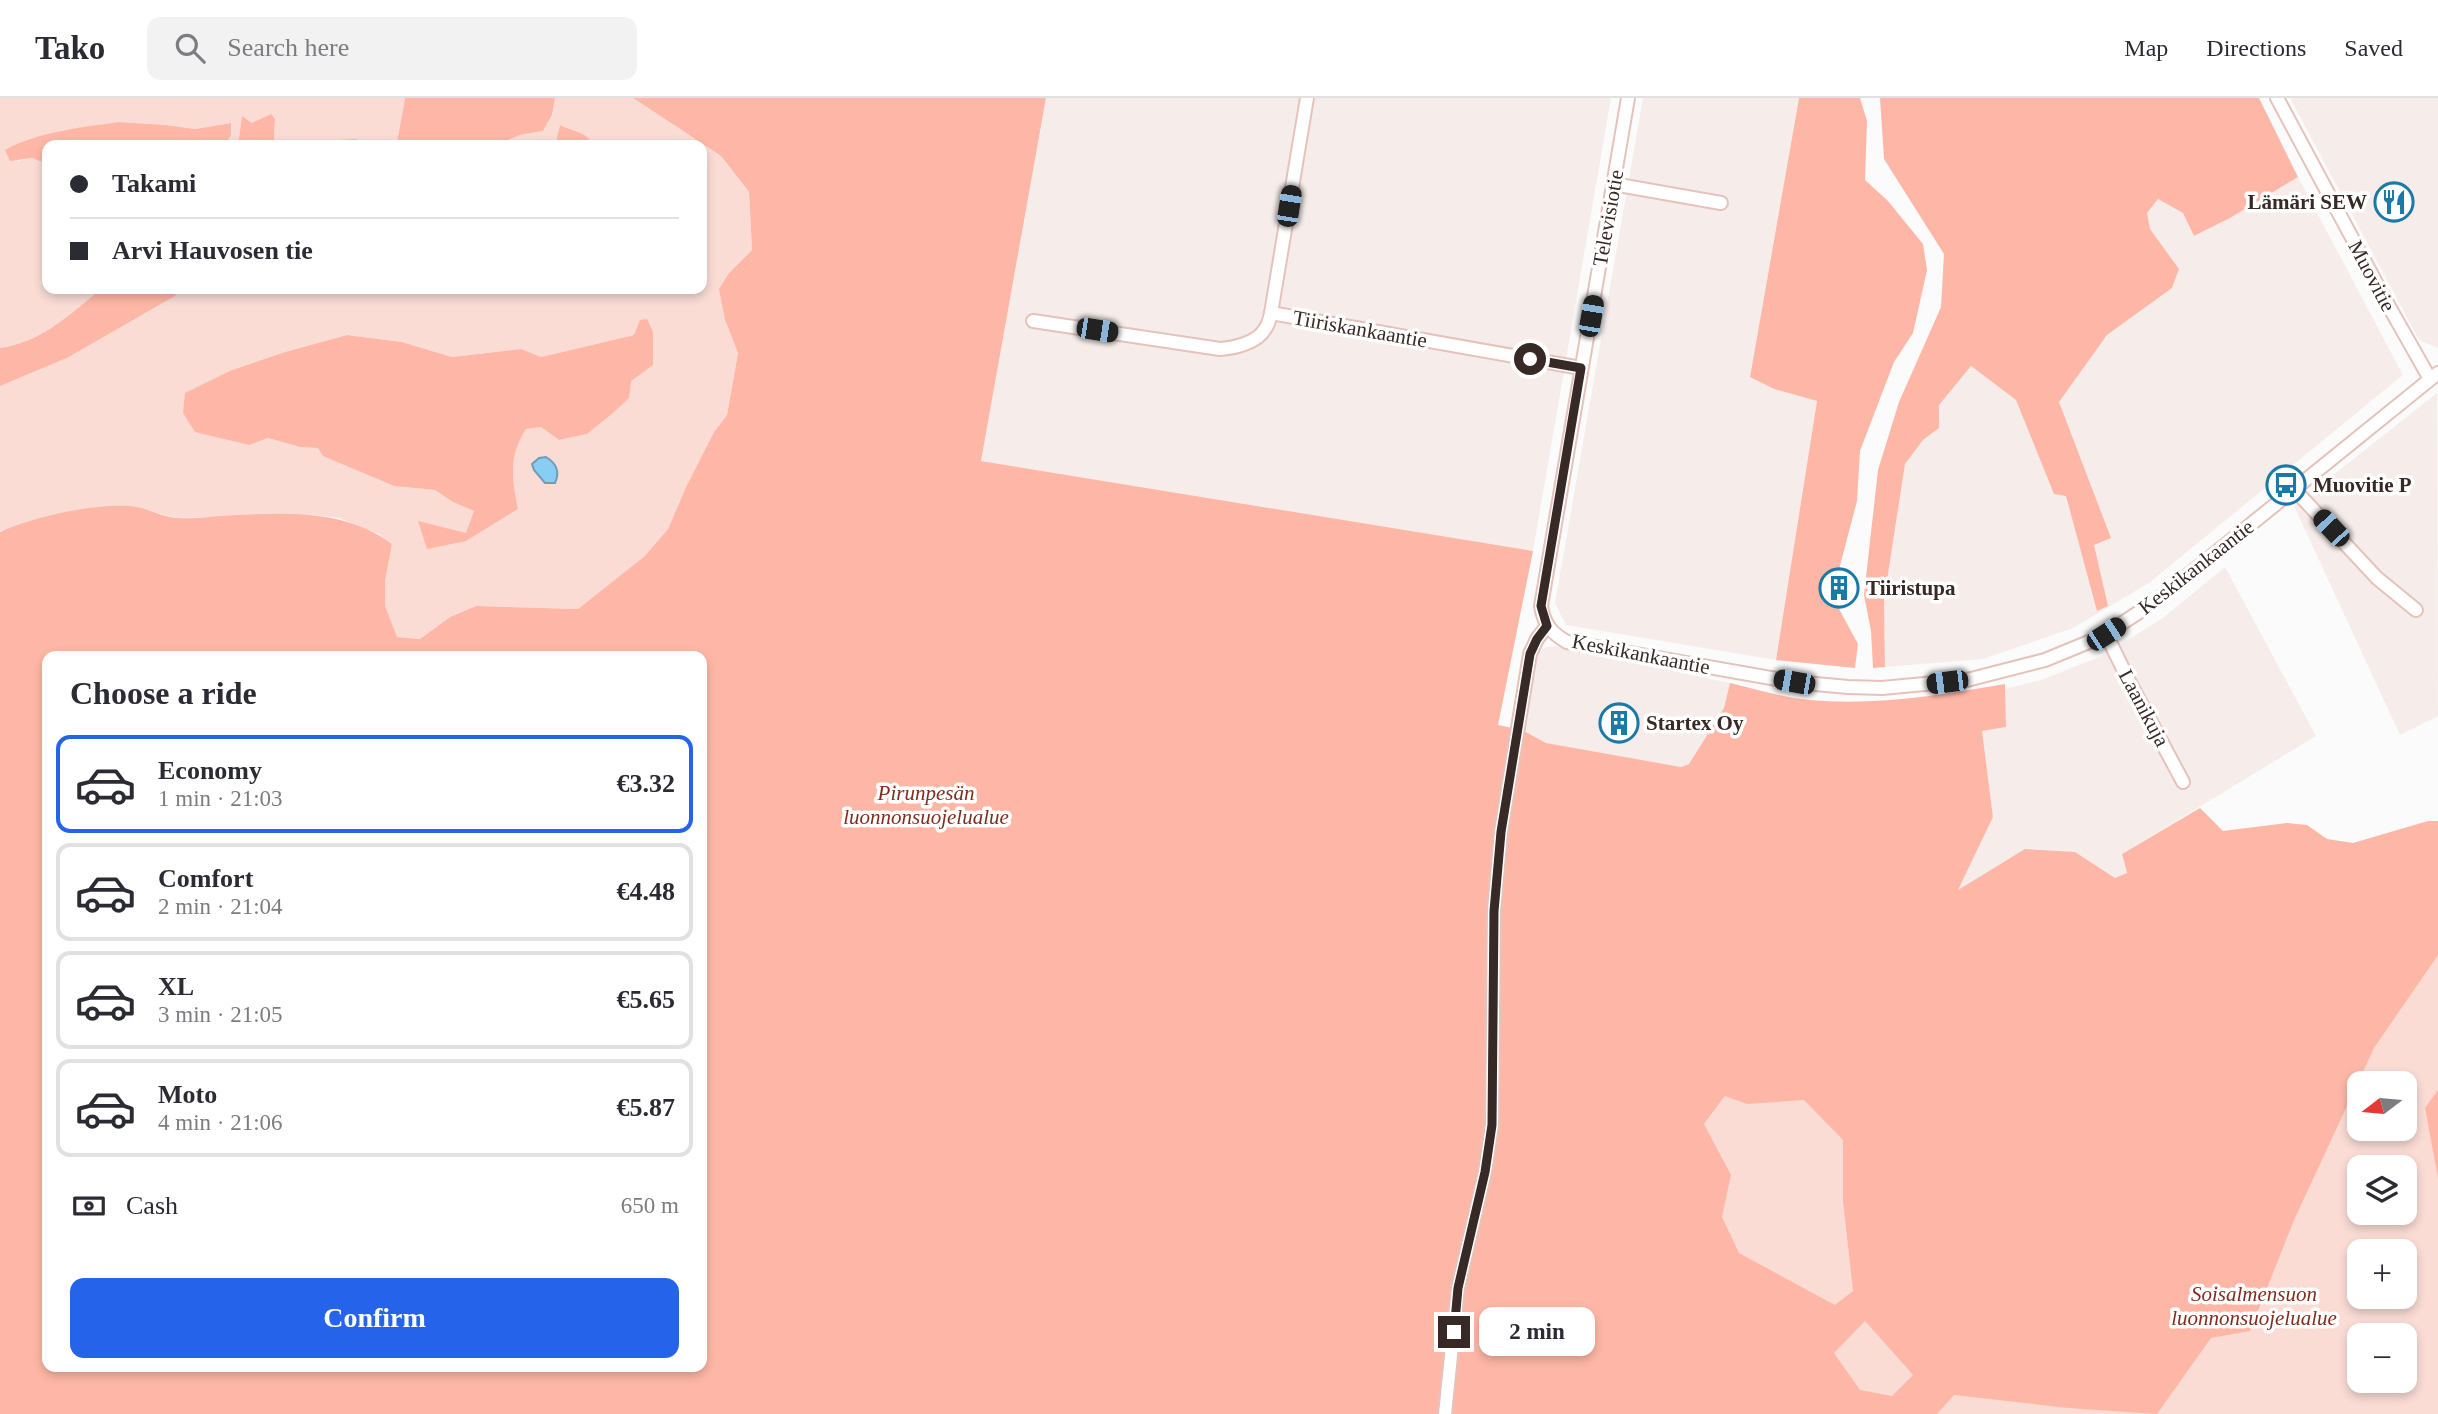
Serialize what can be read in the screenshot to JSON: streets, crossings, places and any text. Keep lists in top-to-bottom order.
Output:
{
  "streets": {
    "street": [
      "Televisiotie",
      "Muovitie",
      "Tiiriskankaantie",
      "Keskikankaantie",
      "Laanikuja"
    ]
  },
  "crossings": [
    ["Televisiotie", "Tiiriskankaantie"],
    ["Televisiotie", "Keskikankaantie"],
    ["Muovitie", "Keskikankaantie"],
    ["Keskikankaantie", "Laanikuja"]
  ],
  "parks": ["Pirunpesän luonnonsuojelualue", "Soisalmensuon luonnonsuojelualue"],
  "places": {
    "restaurant": ["Lämäri SEW"],
    "bus stop": ["Muovitie P"],
    "building": ["Tiiristupa", "Startex Oy"]
  },
  "north": "left",
  "page": {
    "header": "Tako",
    "search": "Search here",
    "nav": ["Map", "Directions", "Saved"],
    "banner": ["Takami", "Arvi Hauvosen tie"],
    "heading": "Choose a ride",
    "list": [
      {
        "name": "Economy",
        "note": "1 min · 21:03",
        "value": "€3.32"
      },
      {
        "name": "Comfort",
        "note": "2 min · 21:04",
        "value": "€4.48"
      },
      {
        "name": "XL",
        "note": "3 min · 21:05",
        "value": "€5.65"
      },
      {
        "name": "Moto",
        "note": "4 min · 21:06",
        "value": "€5.87"
      }
    ],
    "map_buttons": ["+", "−"],
    "pay": ["Cash", "650 m"],
    "buttons": "Confirm",
    "bubble": "2 min"
  }
}
